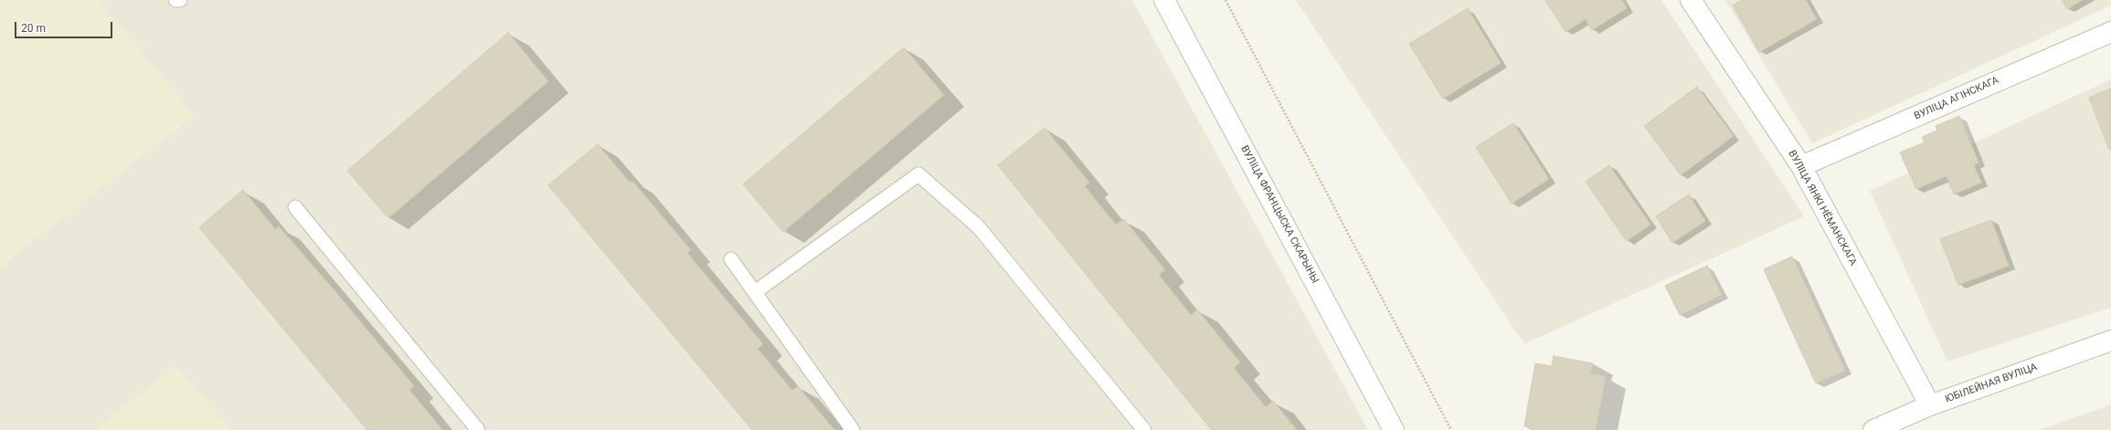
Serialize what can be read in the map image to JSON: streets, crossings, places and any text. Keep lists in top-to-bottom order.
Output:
{
  "streets": {
    "street": [
      "ВУЛІЦА АГІНСКАГА",
      "ВУЛІЦА ЯНКІ НЁМАНСКАГА",
      "ВУЛІЦА ФРАНЦЫСКА СКАРЫНЫ",
      "ЮБІЛЕЙНАЯ ВУЛІЦА"
    ]
  },
  "crossings": [
    ["ВУЛІЦА АГІНСКАГА", "ВУЛІЦА ЯНКІ НЁМАНСКАГА"],
    ["ВУЛІЦА ЯНКІ НЁМАНСКАГА", "ЮБІЛЕЙНАЯ ВУЛІЦА"]
  ],
  "scale_bar": "20 m"
}
